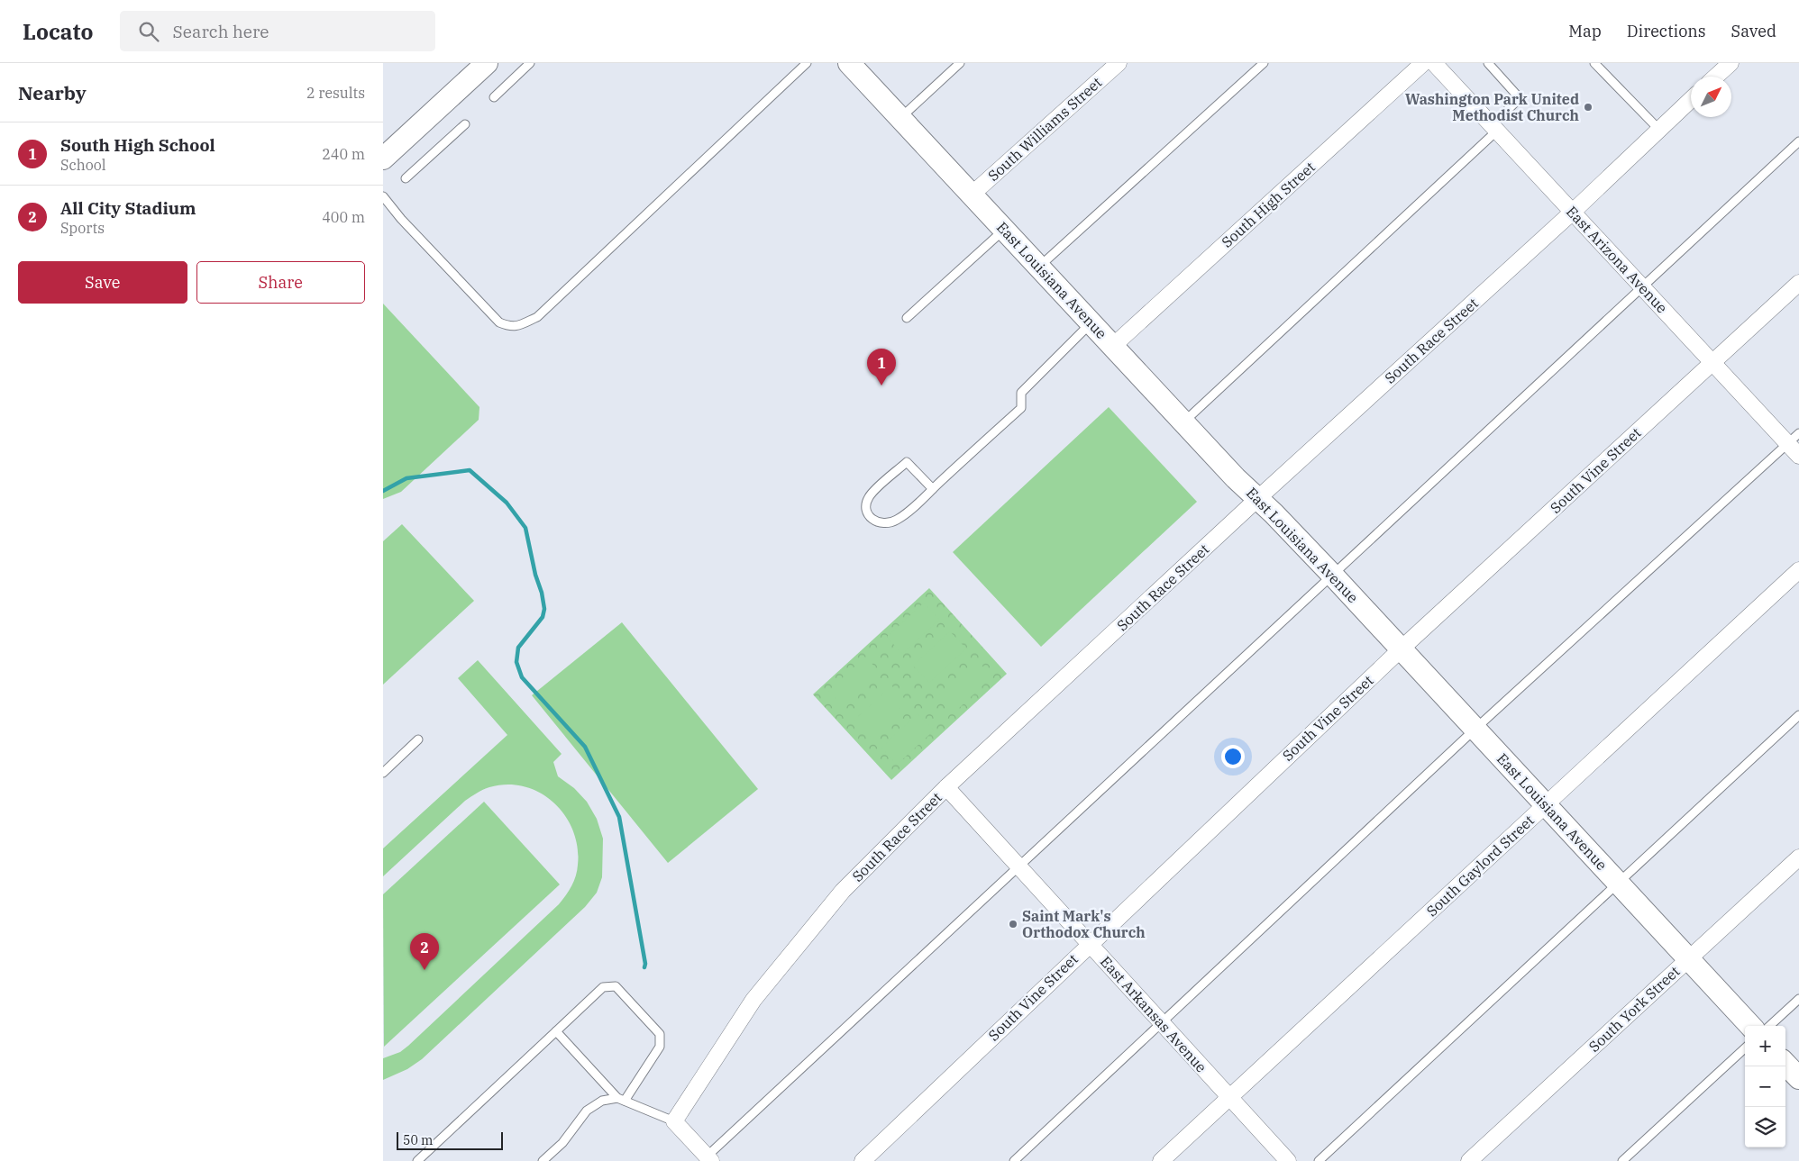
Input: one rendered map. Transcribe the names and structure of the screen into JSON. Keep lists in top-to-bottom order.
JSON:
{
  "streets": {
    "street": [
      "South Williams Street",
      "South High Street",
      "East Arizona Avenue",
      "East Louisiana Avenue",
      "South Race Street",
      "South Vine Street",
      "South Gaylord Street",
      "South York Street",
      "East Arkansas Avenue"
    ]
  },
  "crossings": [
    ["South Williams Street", "East Louisiana Avenue"],
    ["South High Street", "East Louisiana Avenue"],
    ["East Arizona Avenue", "South Race Street"],
    ["East Arizona Avenue", "South Vine Street"],
    ["East Louisiana Avenue", "South Race Street"],
    ["East Louisiana Avenue", "South Vine Street"],
    ["East Louisiana Avenue", "South Gaylord Street"],
    ["East Louisiana Avenue", "South York Street"],
    ["South Race Street", "East Arkansas Avenue"],
    ["South Vine Street", "East Arkansas Avenue"],
    ["South Gaylord Street", "East Arkansas Avenue"]
  ],
  "places": ["Washington Park United Methodist Church", "Saint Mark's Orthodox Church"],
  "scale_bar": "50 m",
  "north": "top right",
  "page": {
    "header": "Locato",
    "search": "Search here",
    "nav": ["Map", "Directions", "Saved"],
    "heading": ["Nearby", "2 results"],
    "list": [
      {
        "mark": "1",
        "name": "South High School",
        "note": "School",
        "value": "240 m"
      },
      {
        "mark": "2",
        "name": "All City Stadium",
        "note": "Sports",
        "value": "400 m"
      }
    ],
    "buttons": ["Save", "Share"],
    "pins": ["1", "2"],
    "map_buttons": ["+", "−"],
    "scale": "50 m"
  }
}
